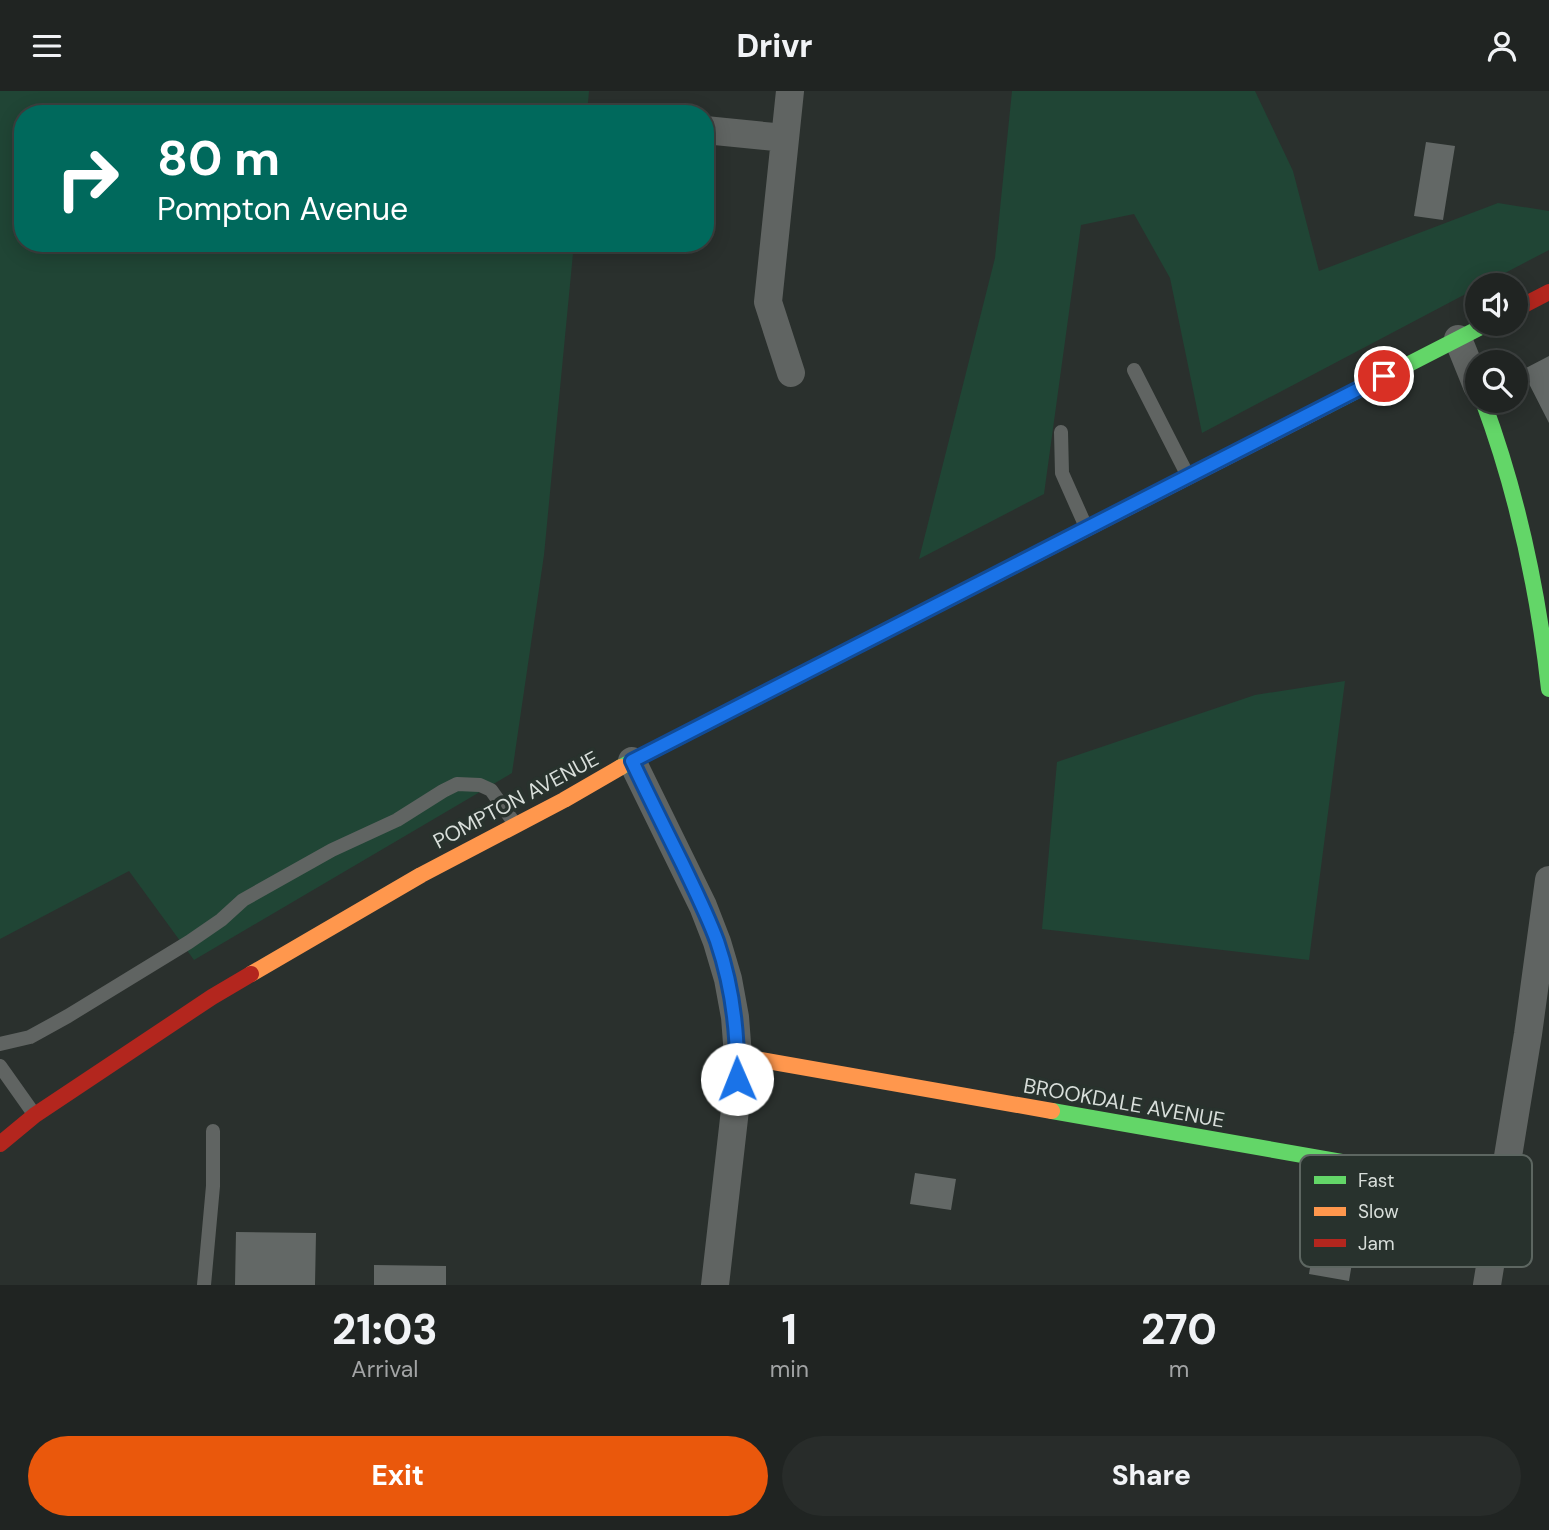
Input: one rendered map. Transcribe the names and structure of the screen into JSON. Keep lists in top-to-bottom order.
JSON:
{
  "streets": {
    "main road": ["POMPTON AVENUE", "BROOKDALE AVENUE"]
  },
  "legend": ["Fast", "Slow", "Jam"],
  "page": {
    "header": "Drivr",
    "turn": ["80 m", "Pompton Avenue"],
    "eta": [
      "21:03",
      "Arrival",
      "1",
      "min",
      "270",
      "m"
    ],
    "buttons": ["Exit", "Share"]
  }
}
